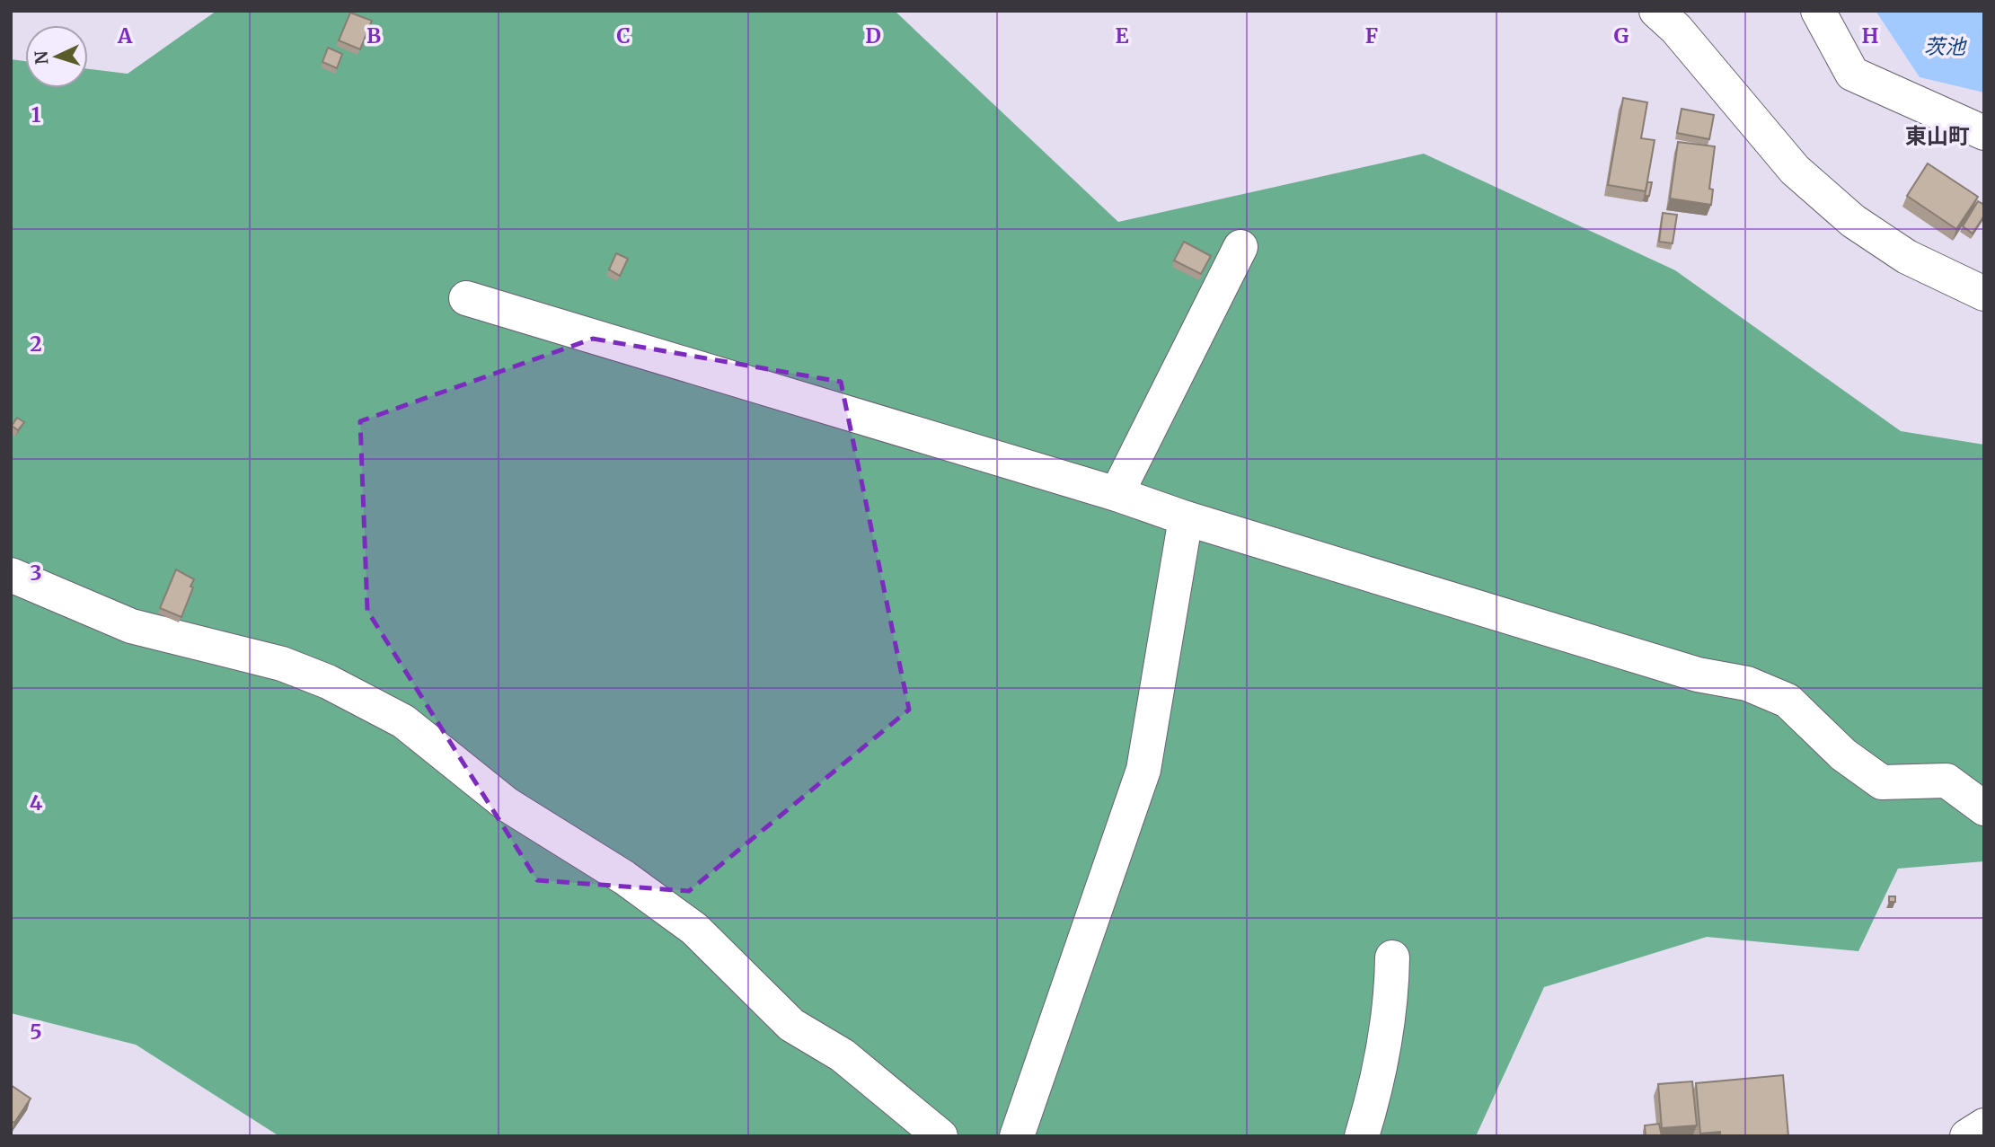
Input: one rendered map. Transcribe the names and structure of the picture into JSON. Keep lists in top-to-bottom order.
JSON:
{
  "districts": ["東山町"],
  "water": ["茨池"],
  "north": "left",
  "grid": {
    "columns": [
      "A",
      "B",
      "C",
      "D",
      "E",
      "F",
      "G",
      "H"
    ],
    "rows": [
      "1",
      "2",
      "3",
      "4",
      "5"
    ]
  }
}
